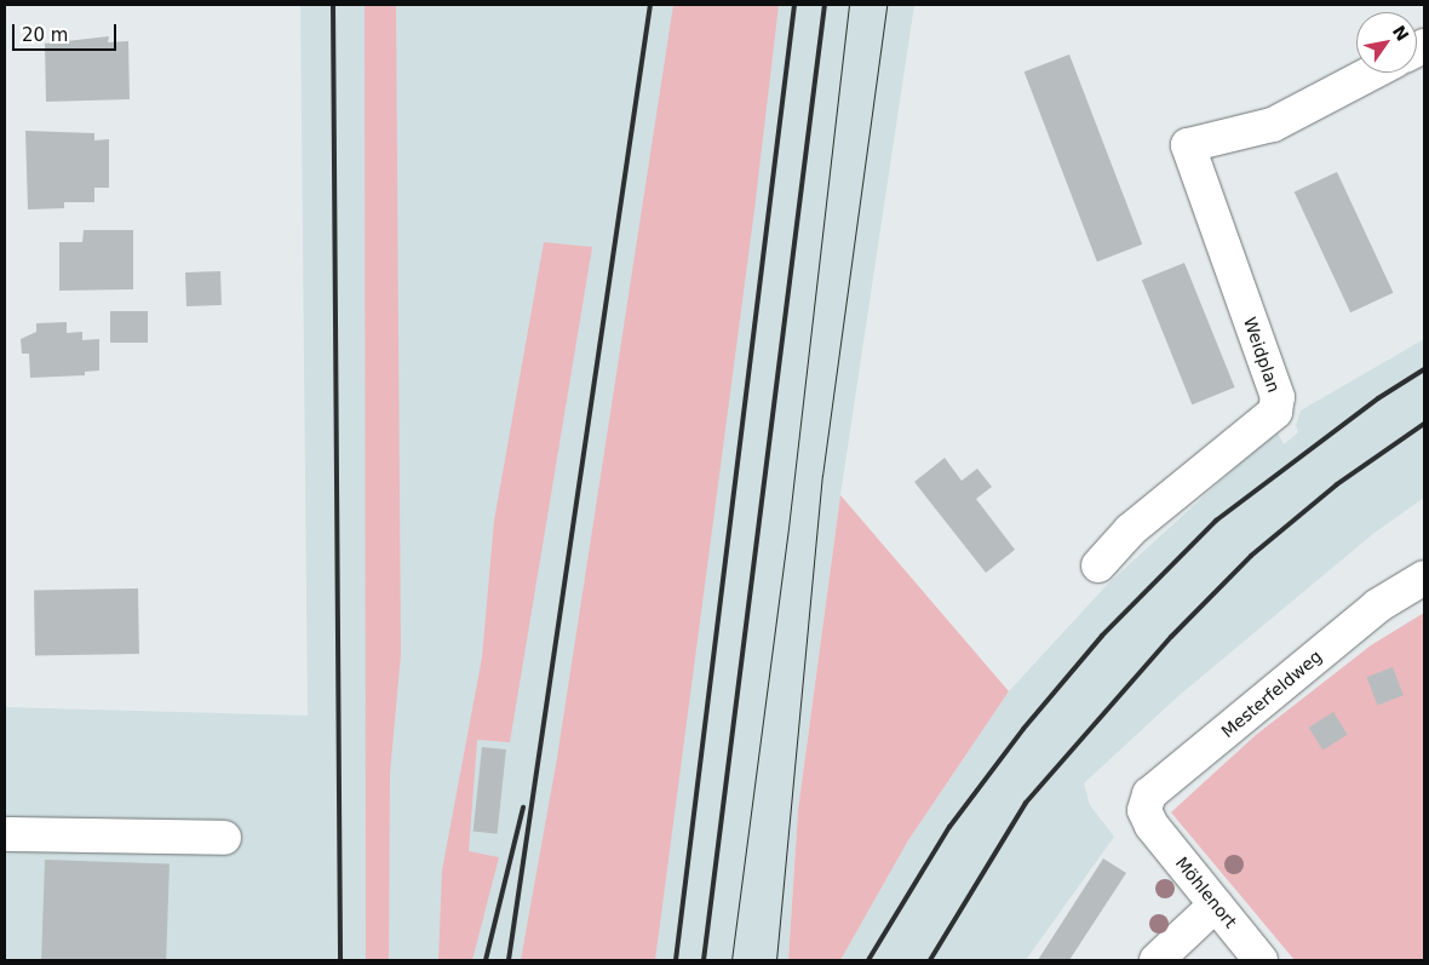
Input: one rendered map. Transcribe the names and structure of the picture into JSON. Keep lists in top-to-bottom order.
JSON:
{
  "streets": {
    "street": ["Weidplan", "Mesterfeldweg", "Möhlenort"]
  },
  "crossings": [
    ["Mesterfeldweg", "Möhlenort"]
  ],
  "scale_bar": "20 m",
  "north": "top right"
}
